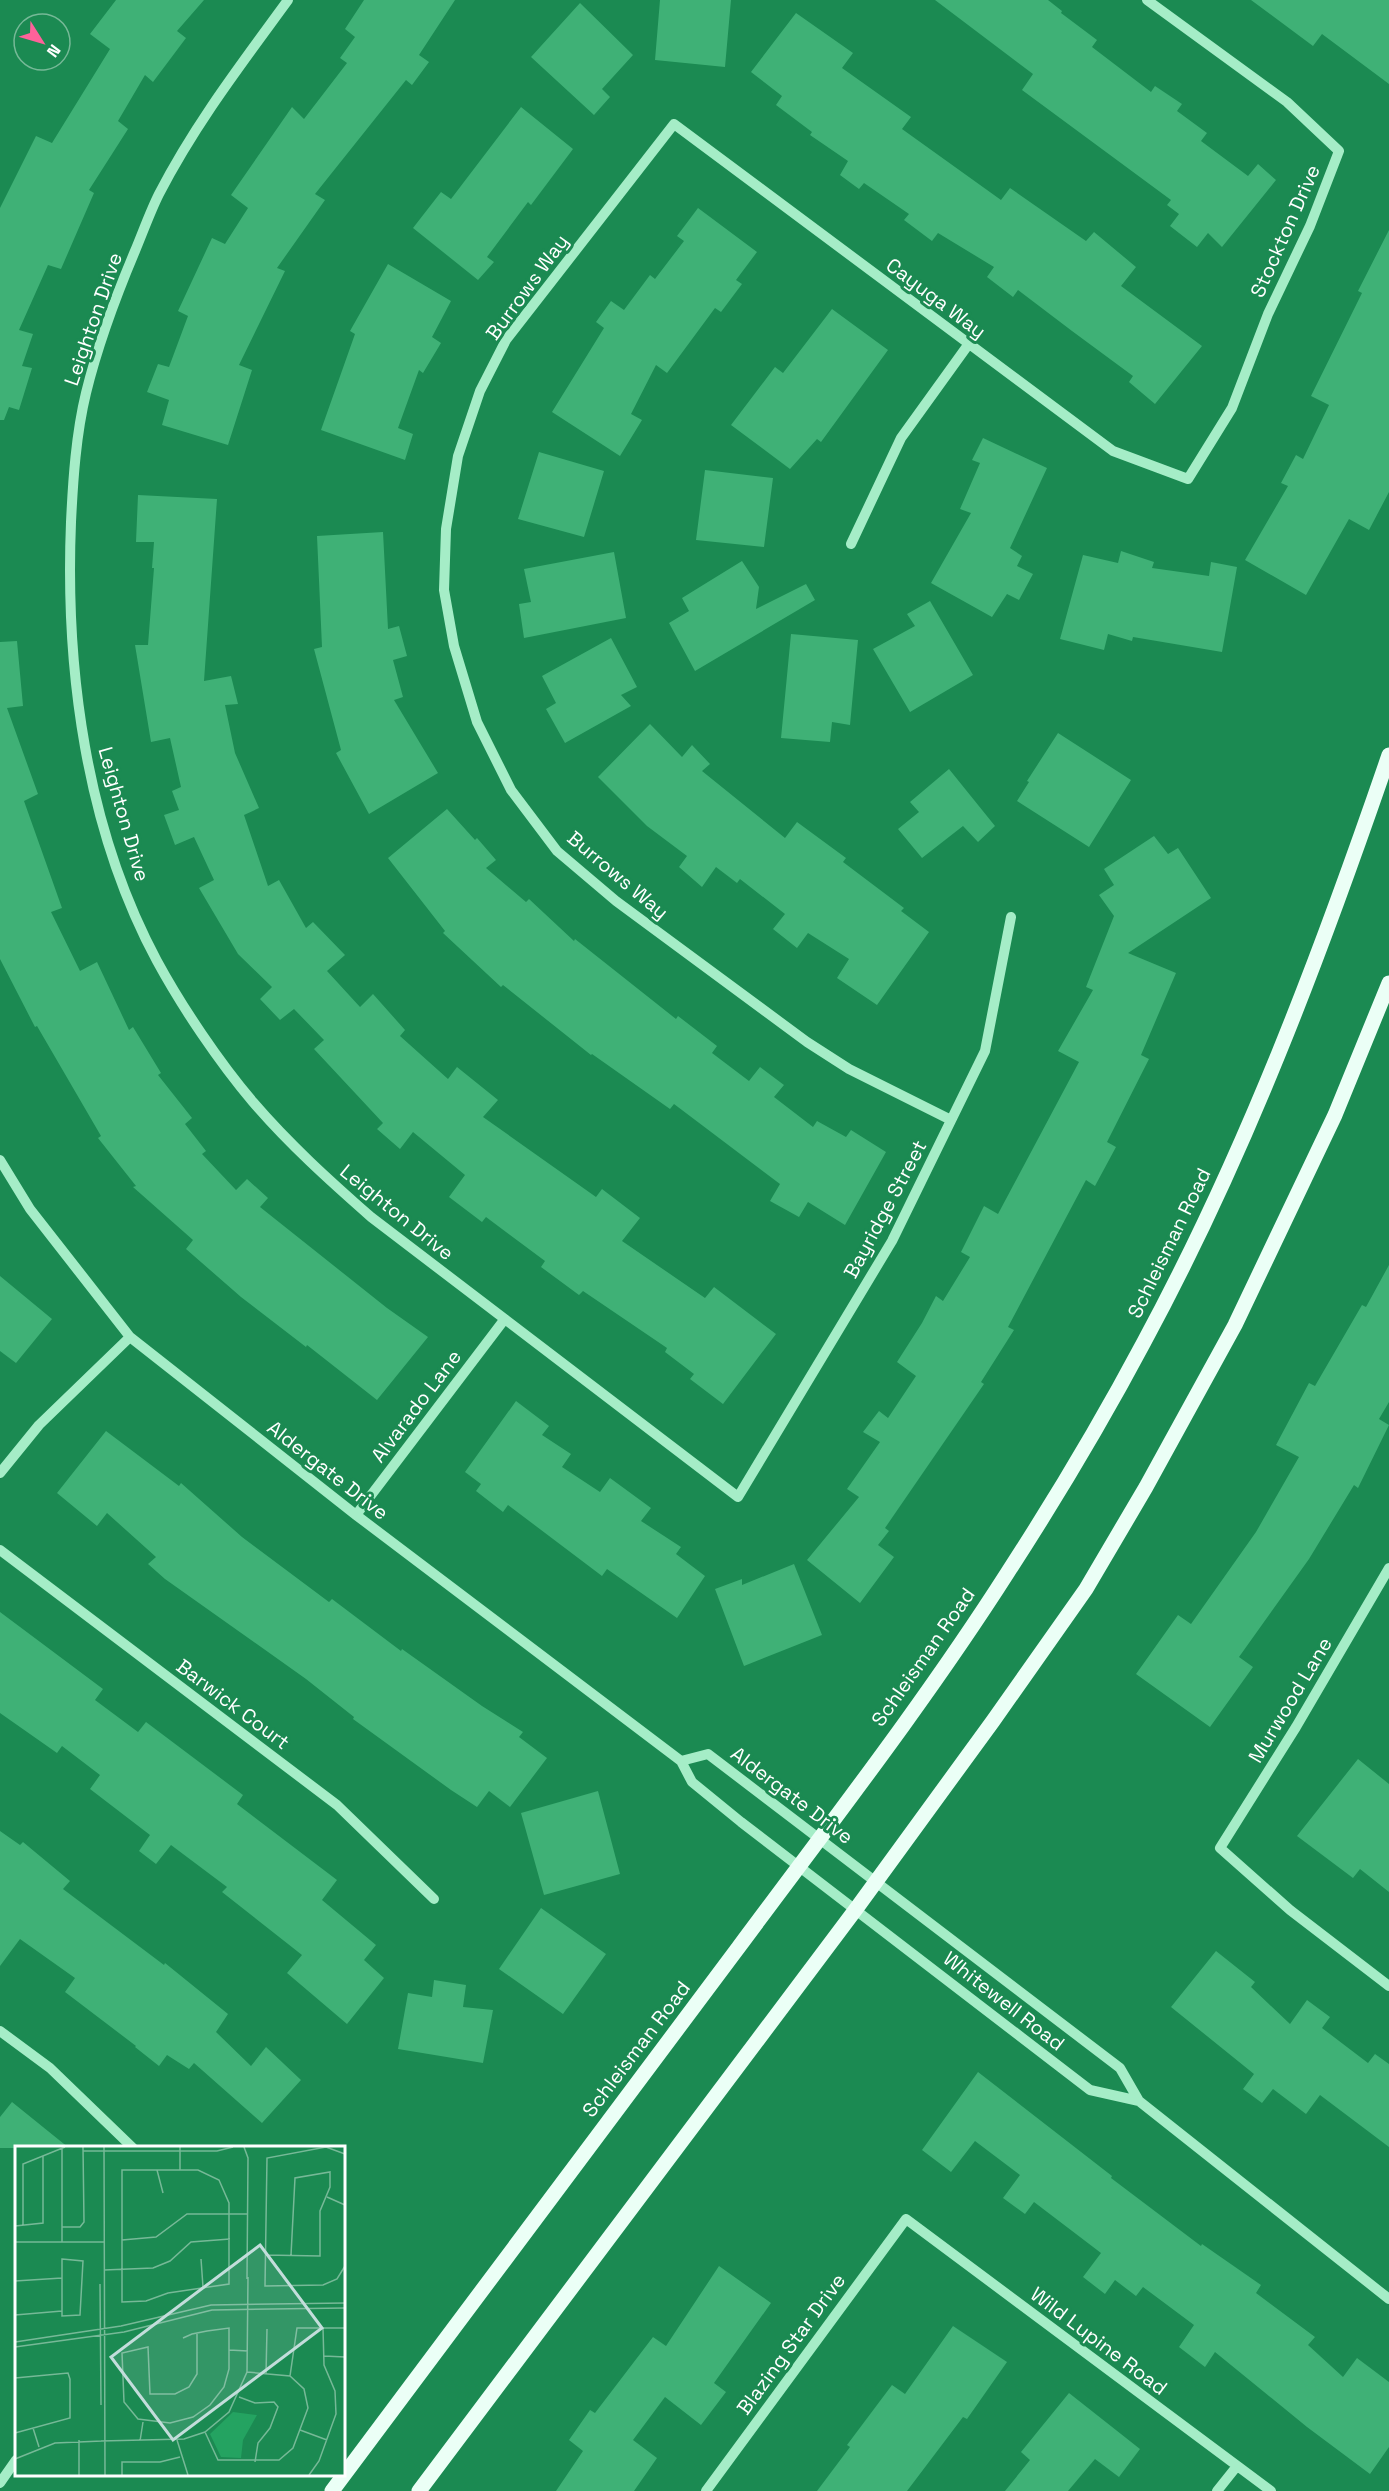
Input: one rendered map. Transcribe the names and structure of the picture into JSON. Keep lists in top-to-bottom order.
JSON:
{
  "streets": {
    "main road": ["Schleisman Road"],
    "street": [
      "Stockton Drive",
      "Burrows Way",
      "Cayuga Way",
      "Leighton Drive",
      "Bayridge Street",
      "Alvarado Lane",
      "Aldergate Drive",
      "Murwood Lane",
      "Barwick Court",
      "Whitewell Road",
      "Wild Lupine Road",
      "Blazing Star Drive"
    ]
  },
  "crossings": [
    ["Stockton Drive", "Cayuga Way"],
    ["Burrows Way", "Cayuga Way"],
    ["Burrows Way", "Bayridge Street"],
    ["Leighton Drive", "Bayridge Street"],
    ["Leighton Drive", "Alvarado Lane"],
    ["Schleisman Road", "Aldergate Drive"],
    ["Alvarado Lane", "Aldergate Drive"],
    ["Aldergate Drive", "Whitewell Road"],
    ["Wild Lupine Road", "Blazing Star Drive"]
  ],
  "north": "bottom right"
}
